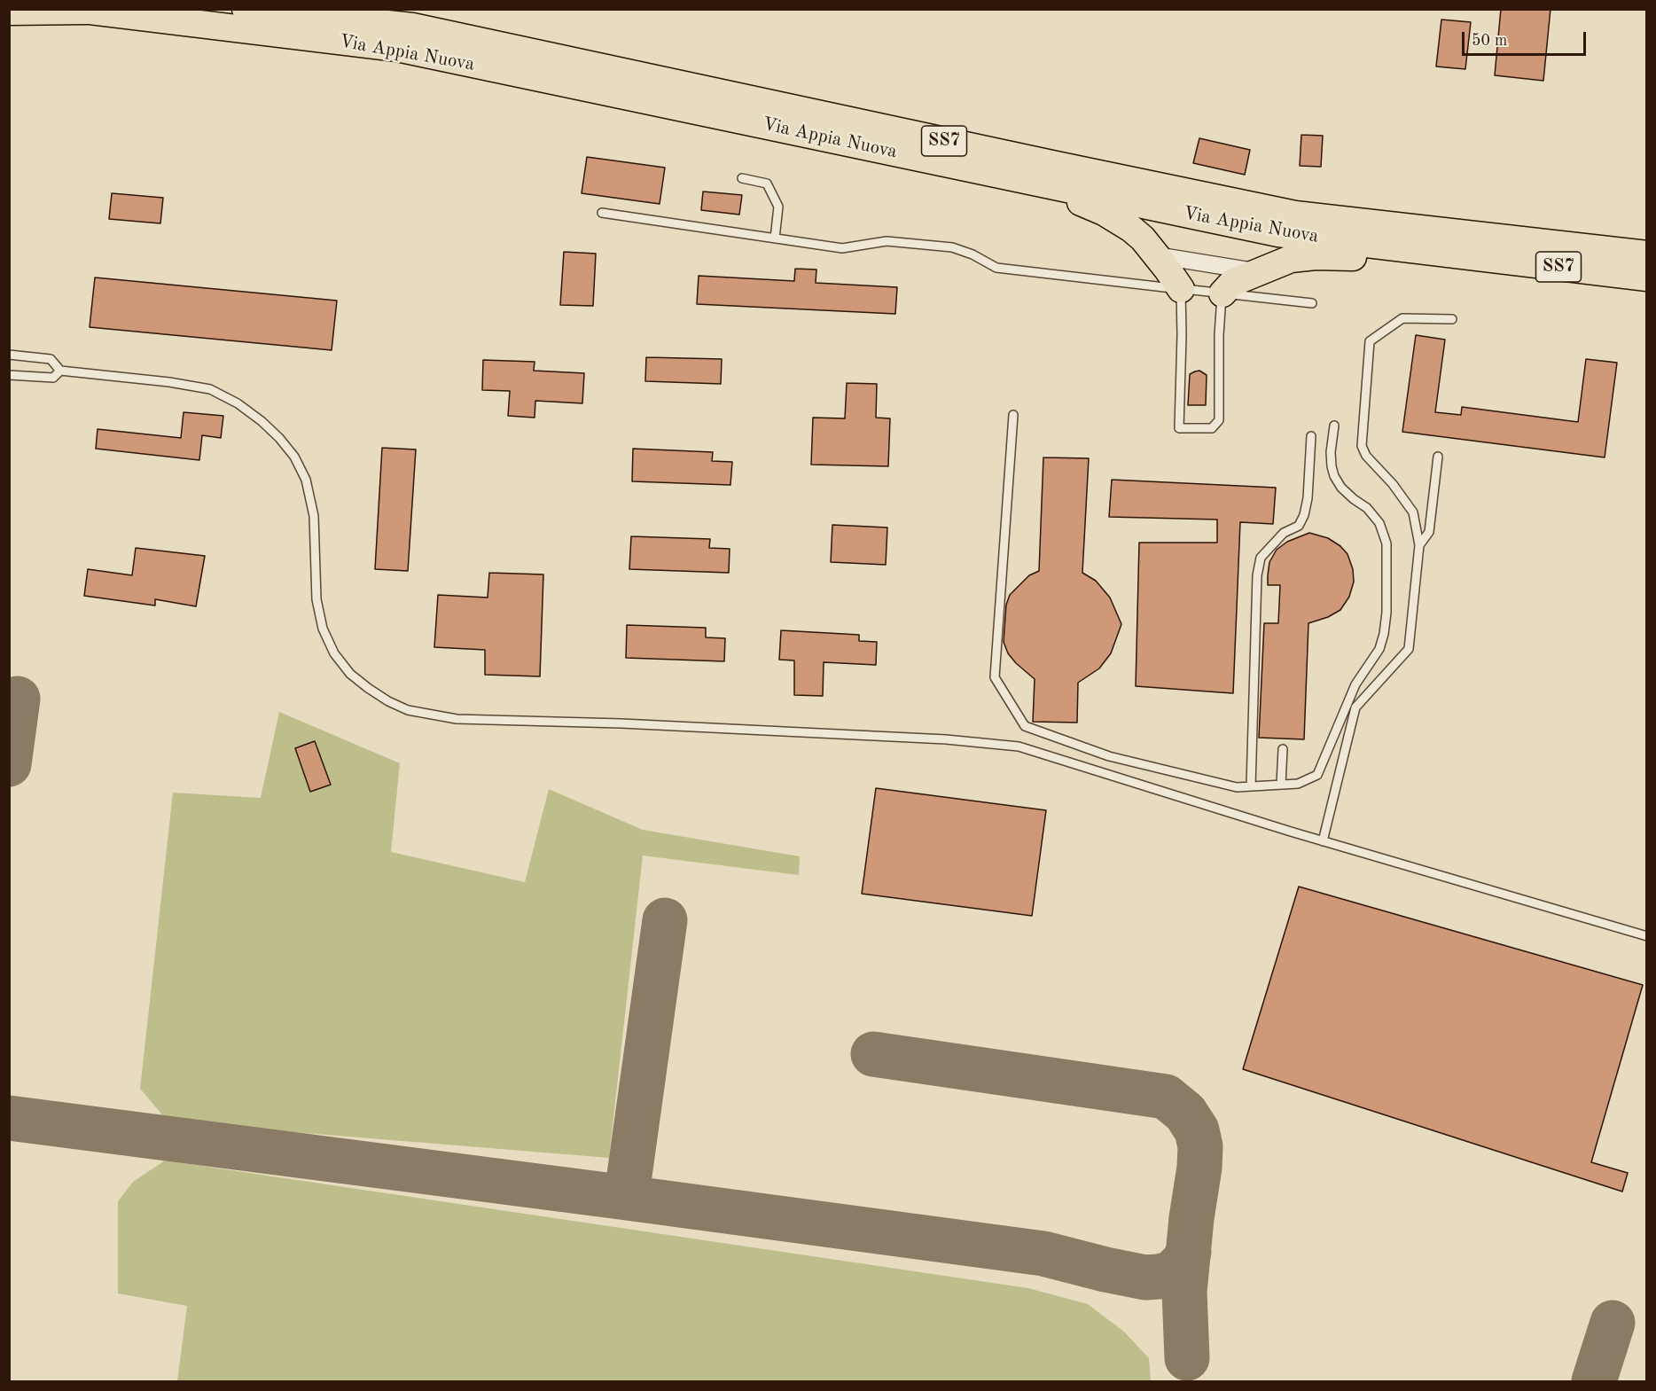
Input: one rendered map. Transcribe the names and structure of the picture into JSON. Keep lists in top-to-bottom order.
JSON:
{
  "streets": {
    "main road": ["Via Appia Nuova", "SS7"]
  },
  "scale_bar": "50 m"
}
